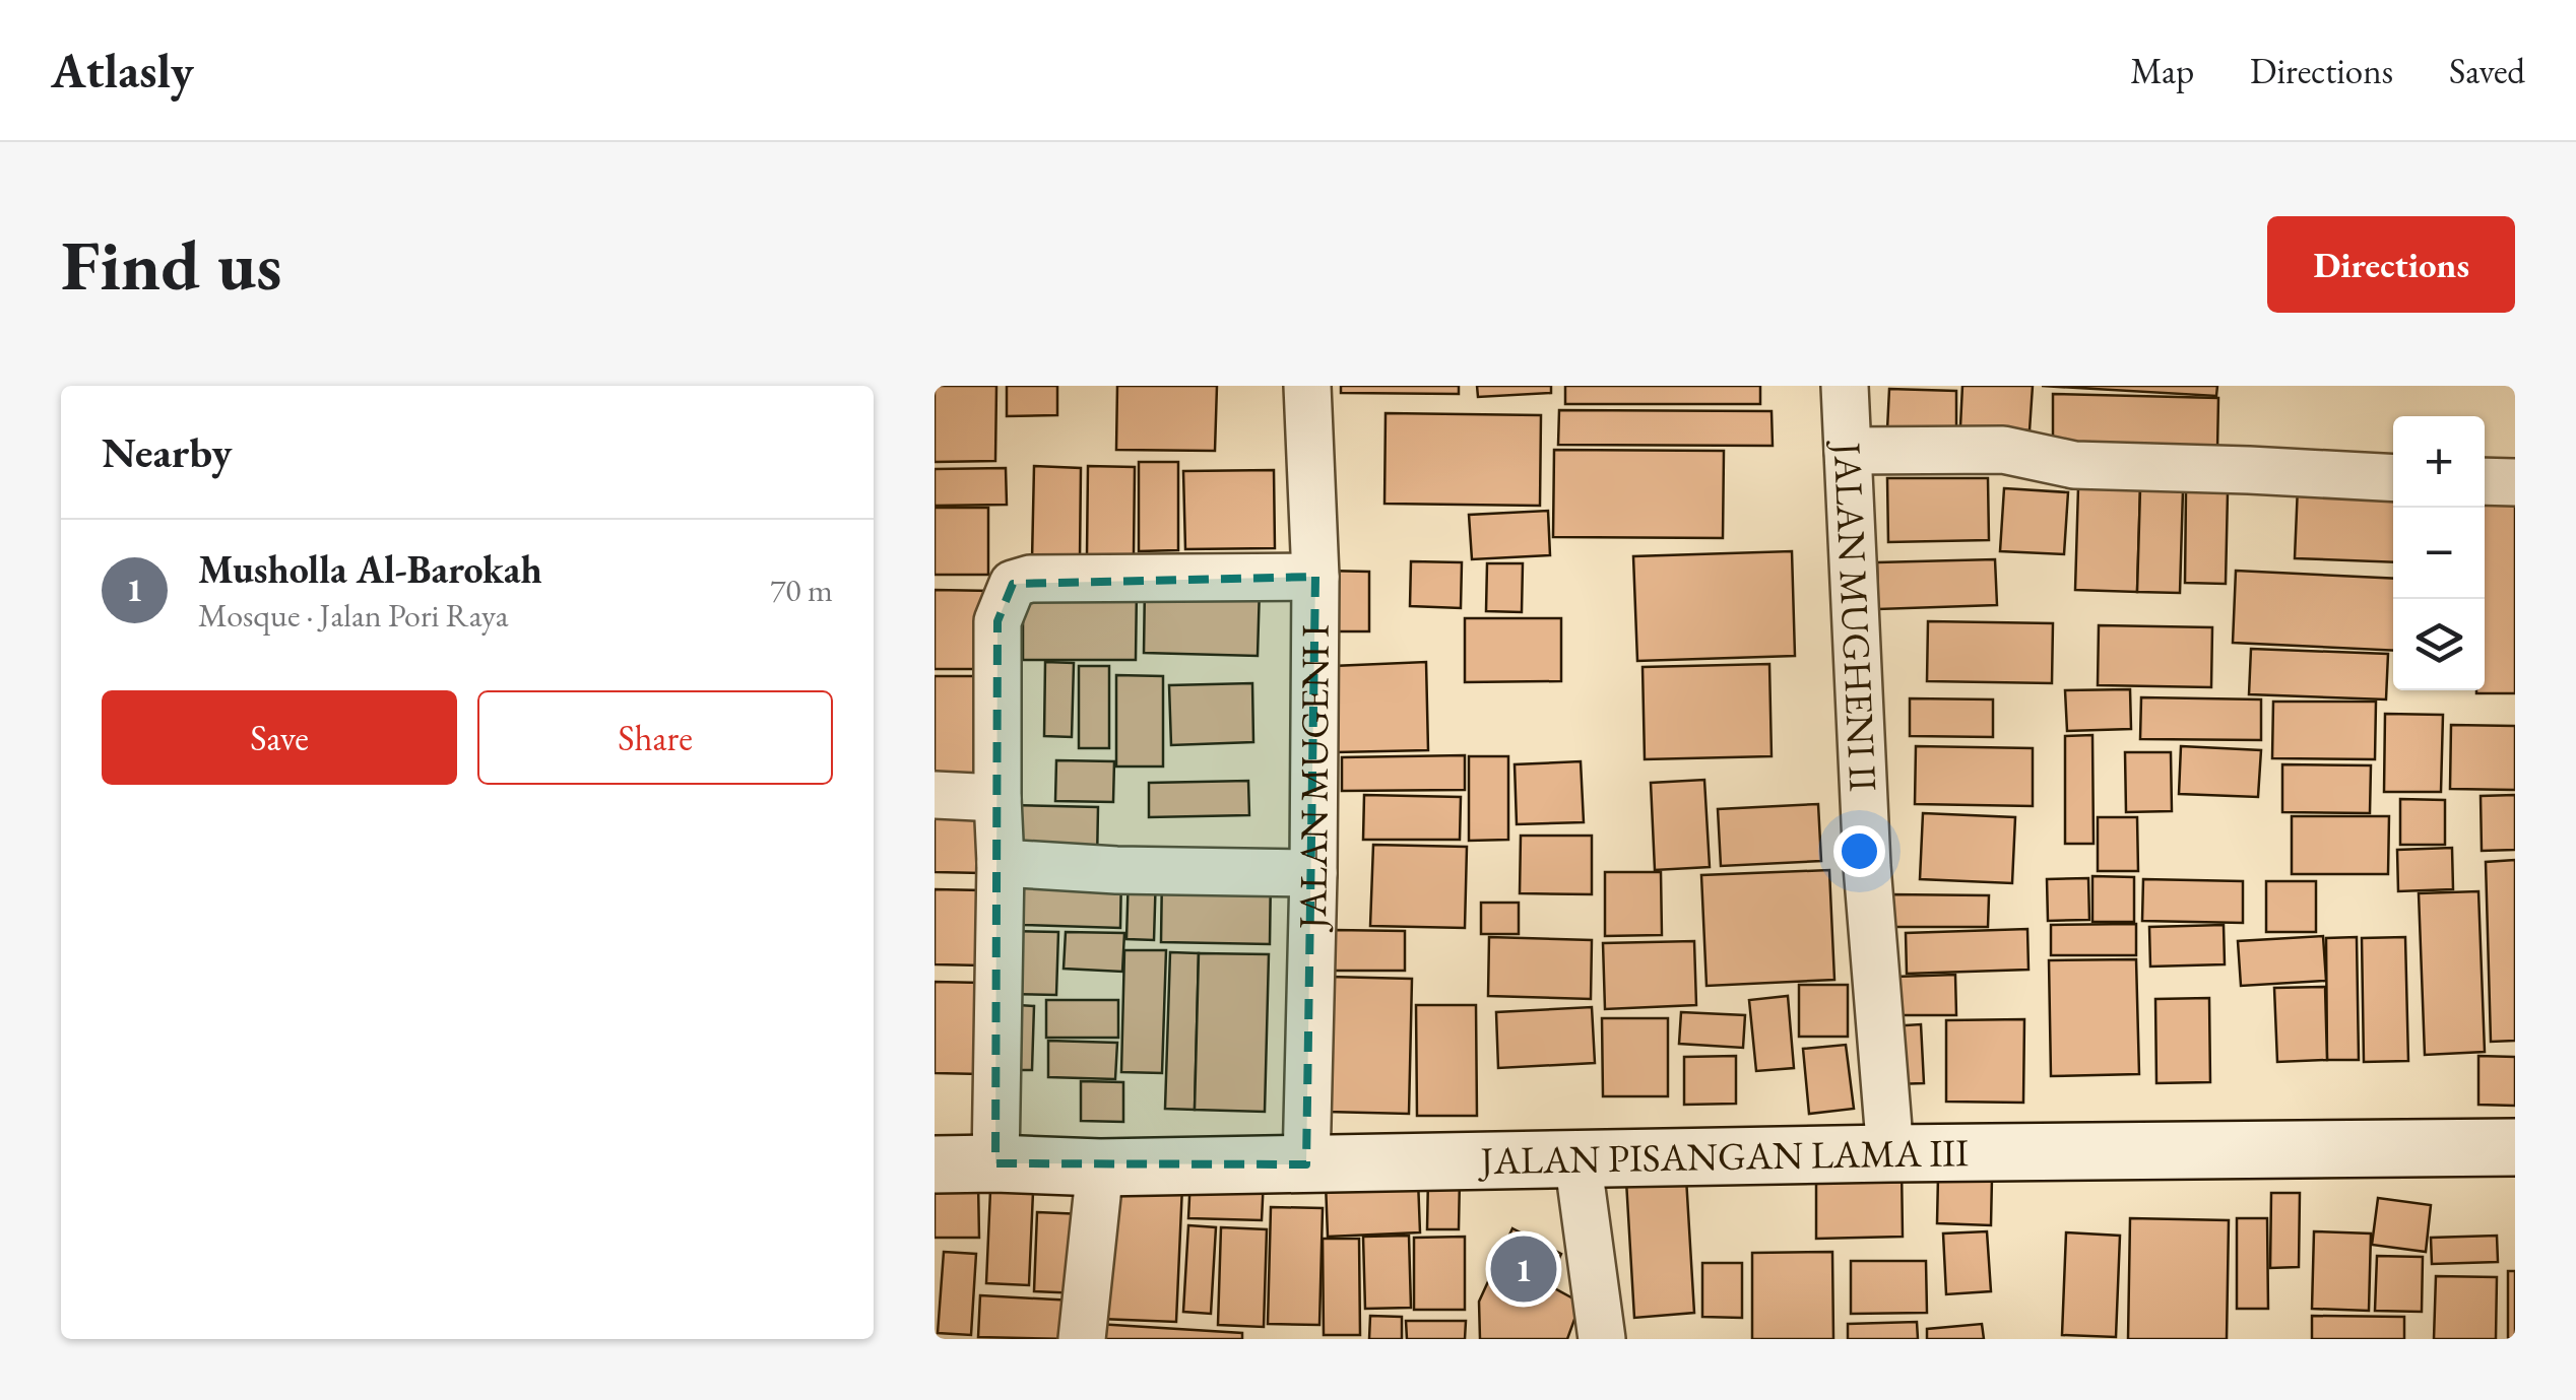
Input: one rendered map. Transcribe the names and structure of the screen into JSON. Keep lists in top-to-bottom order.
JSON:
{
  "streets": {
    "street": ["JALAN MUGHENI II", "JALAN MUGENI I", "JALAN PISANGAN LAMA III"]
  },
  "crossings": [
    ["JALAN MUGHENI II", "JALAN PISANGAN LAMA III"],
    ["JALAN MUGENI I", "JALAN PISANGAN LAMA III"]
  ],
  "page": {
    "header": "Atlasly",
    "nav": ["Map", "Directions", "Saved"],
    "buttons": [
      "Directions",
      ["Save", "Share"]
    ],
    "title": "Find us",
    "heading": "Nearby",
    "map_buttons": ["+", "−"],
    "list": [
      {
        "mark": "1",
        "name": "Musholla Al-Barokah",
        "note": "Mosque · Jalan Pori Raya",
        "value": "70 m"
      }
    ],
    "pins": "1"
  }
}
